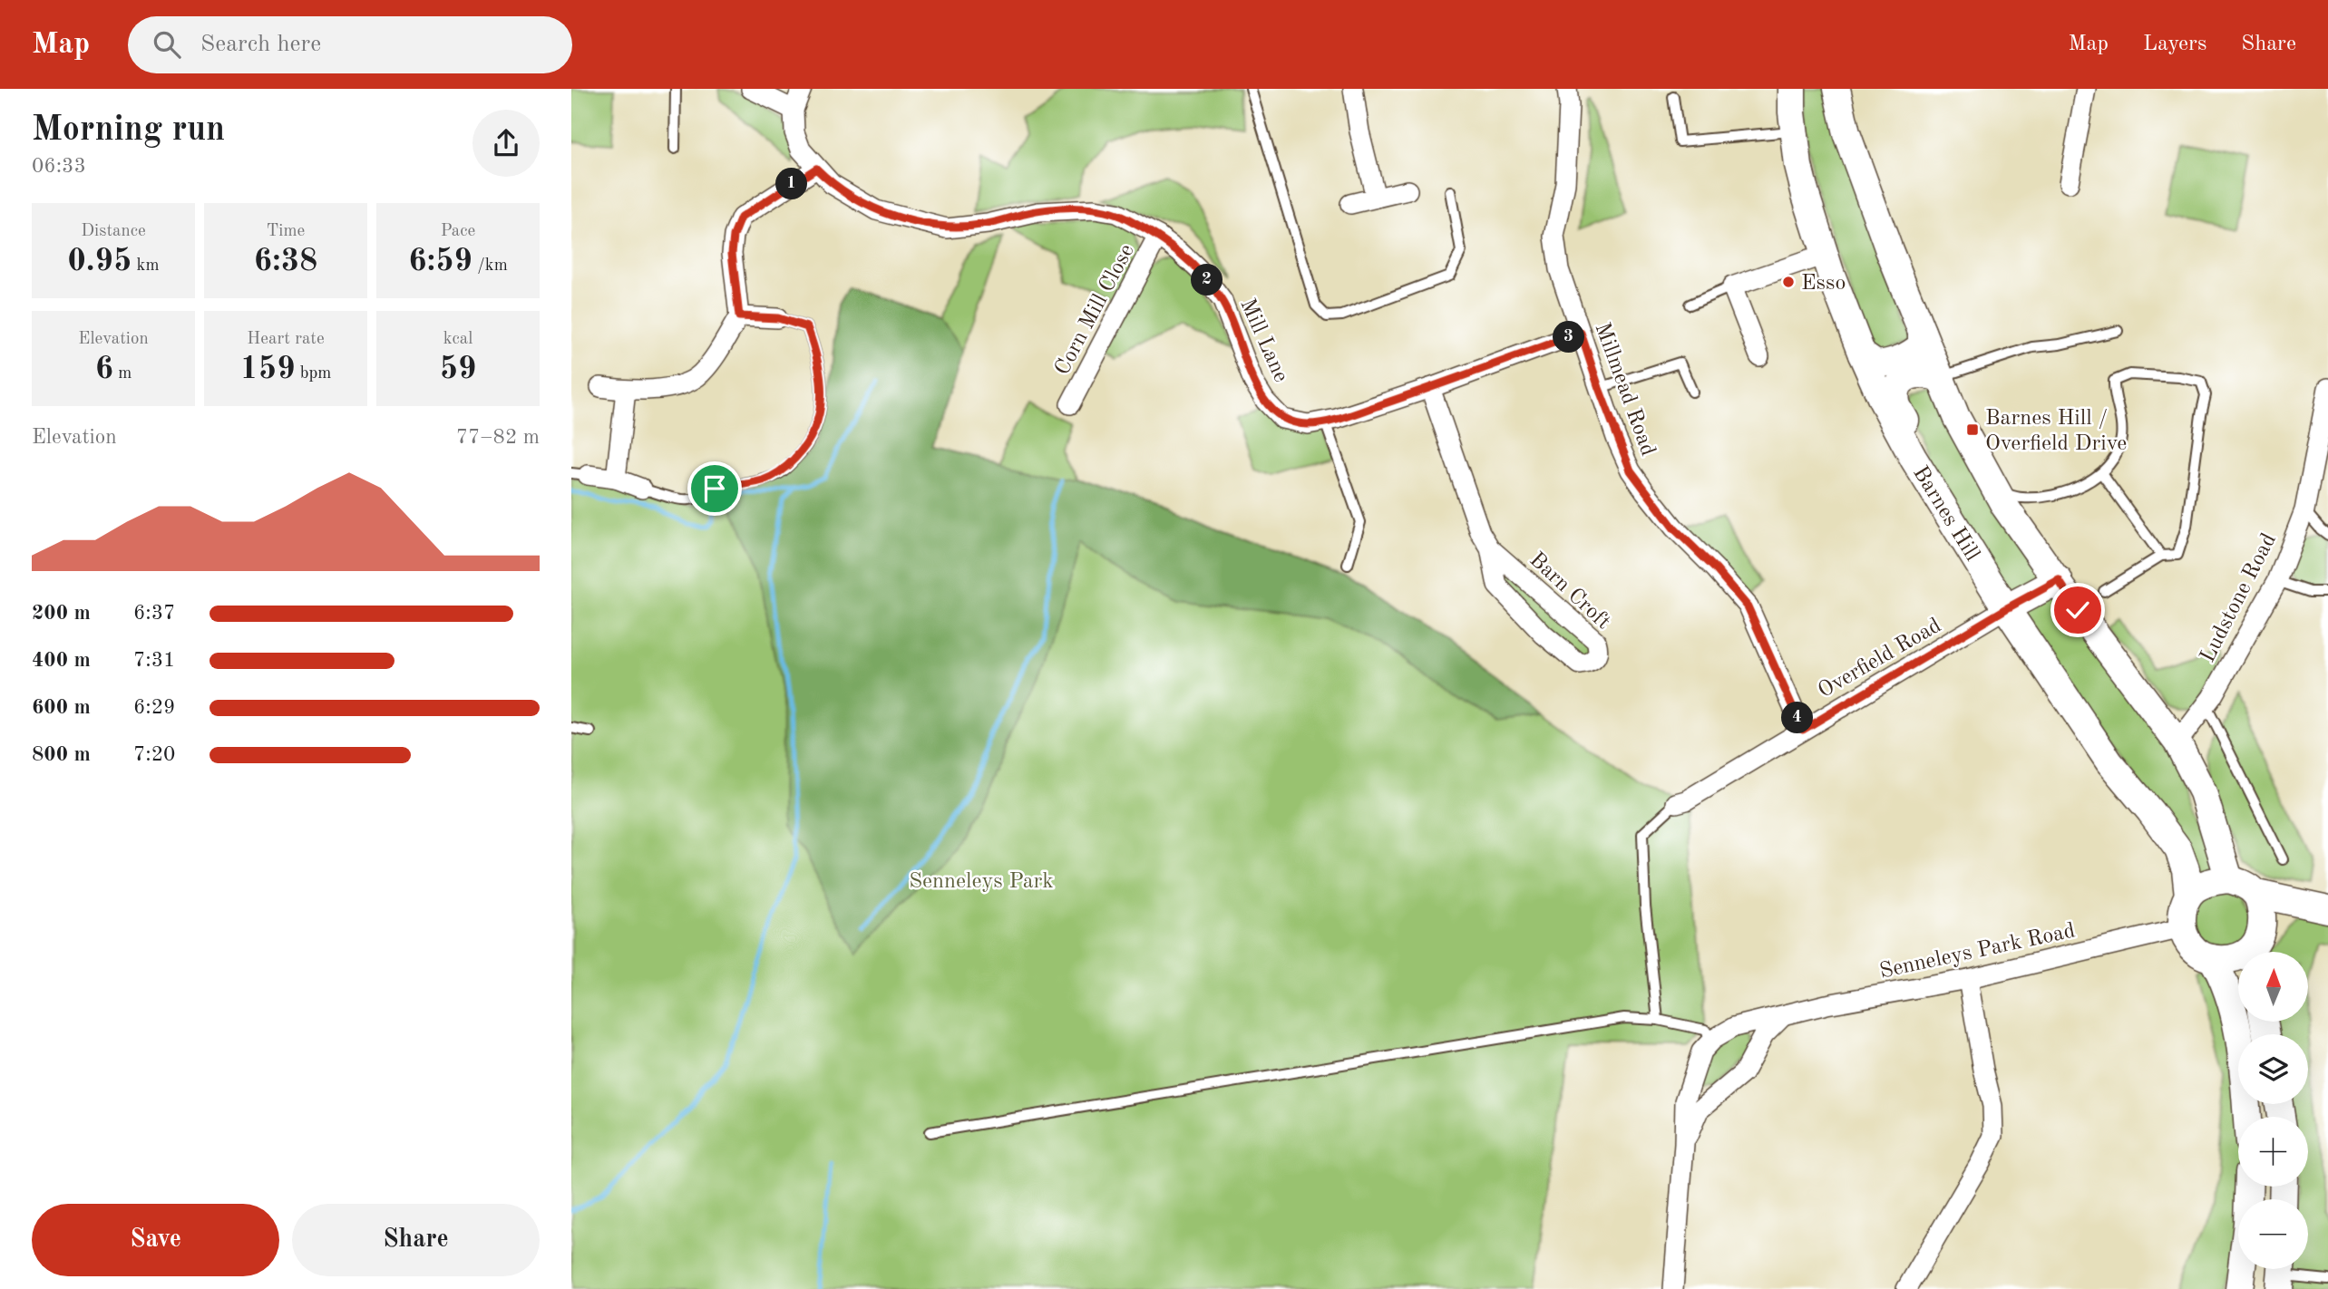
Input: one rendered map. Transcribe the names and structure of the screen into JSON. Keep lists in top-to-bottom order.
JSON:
{
  "streets": {
    "main road": ["Barnes Hill"],
    "street": [
      "Corn Mill Close",
      "Mill Lane",
      "Millmead Road",
      "Barn Croft",
      "Ludstone Road",
      "Overfield Road",
      "Senneleys Park Road"
    ]
  },
  "crossings": [
    ["Corn Mill Close", "Mill Lane"],
    ["Mill Lane", "Millmead Road"],
    ["Mill Lane", "Barn Croft"],
    ["Millmead Road", "Overfield Road"],
    ["Barnes Hill", "Overfield Road"],
    ["Barnes Hill", "Senneleys Park Road"]
  ],
  "parks": ["Senneleys Park"],
  "places": {
    "other": ["Esso"],
    "transit": ["Barnes Hill / Overfield Drive"]
  },
  "north": "top",
  "page": {
    "header": "Map",
    "search": "Search here",
    "nav": ["Map", "Layers", "Share"],
    "heading": ["Morning run", "06:33"],
    "pins": [
      "1",
      "2",
      "3",
      "4"
    ],
    "stats": [
      ["Distance", "0.95 km"],
      ["Time", "6:38"],
      ["Pace", "6:59 /km"],
      ["Elevation", "6 m"],
      ["Heart rate", "159 bpm"],
      ["kcal", "59"]
    ],
    "chart": ["Elevation", "77–82 m"],
    "list": [
      {
        "name": "200 m",
        "note": "6:37"
      },
      {
        "name": "400 m",
        "note": "7:31"
      },
      {
        "name": "600 m",
        "note": "6:29"
      },
      {
        "name": "800 m",
        "note": "7:20"
      }
    ],
    "map_buttons": ["+", "−"],
    "buttons": ["Save", "Share"]
  }
}
